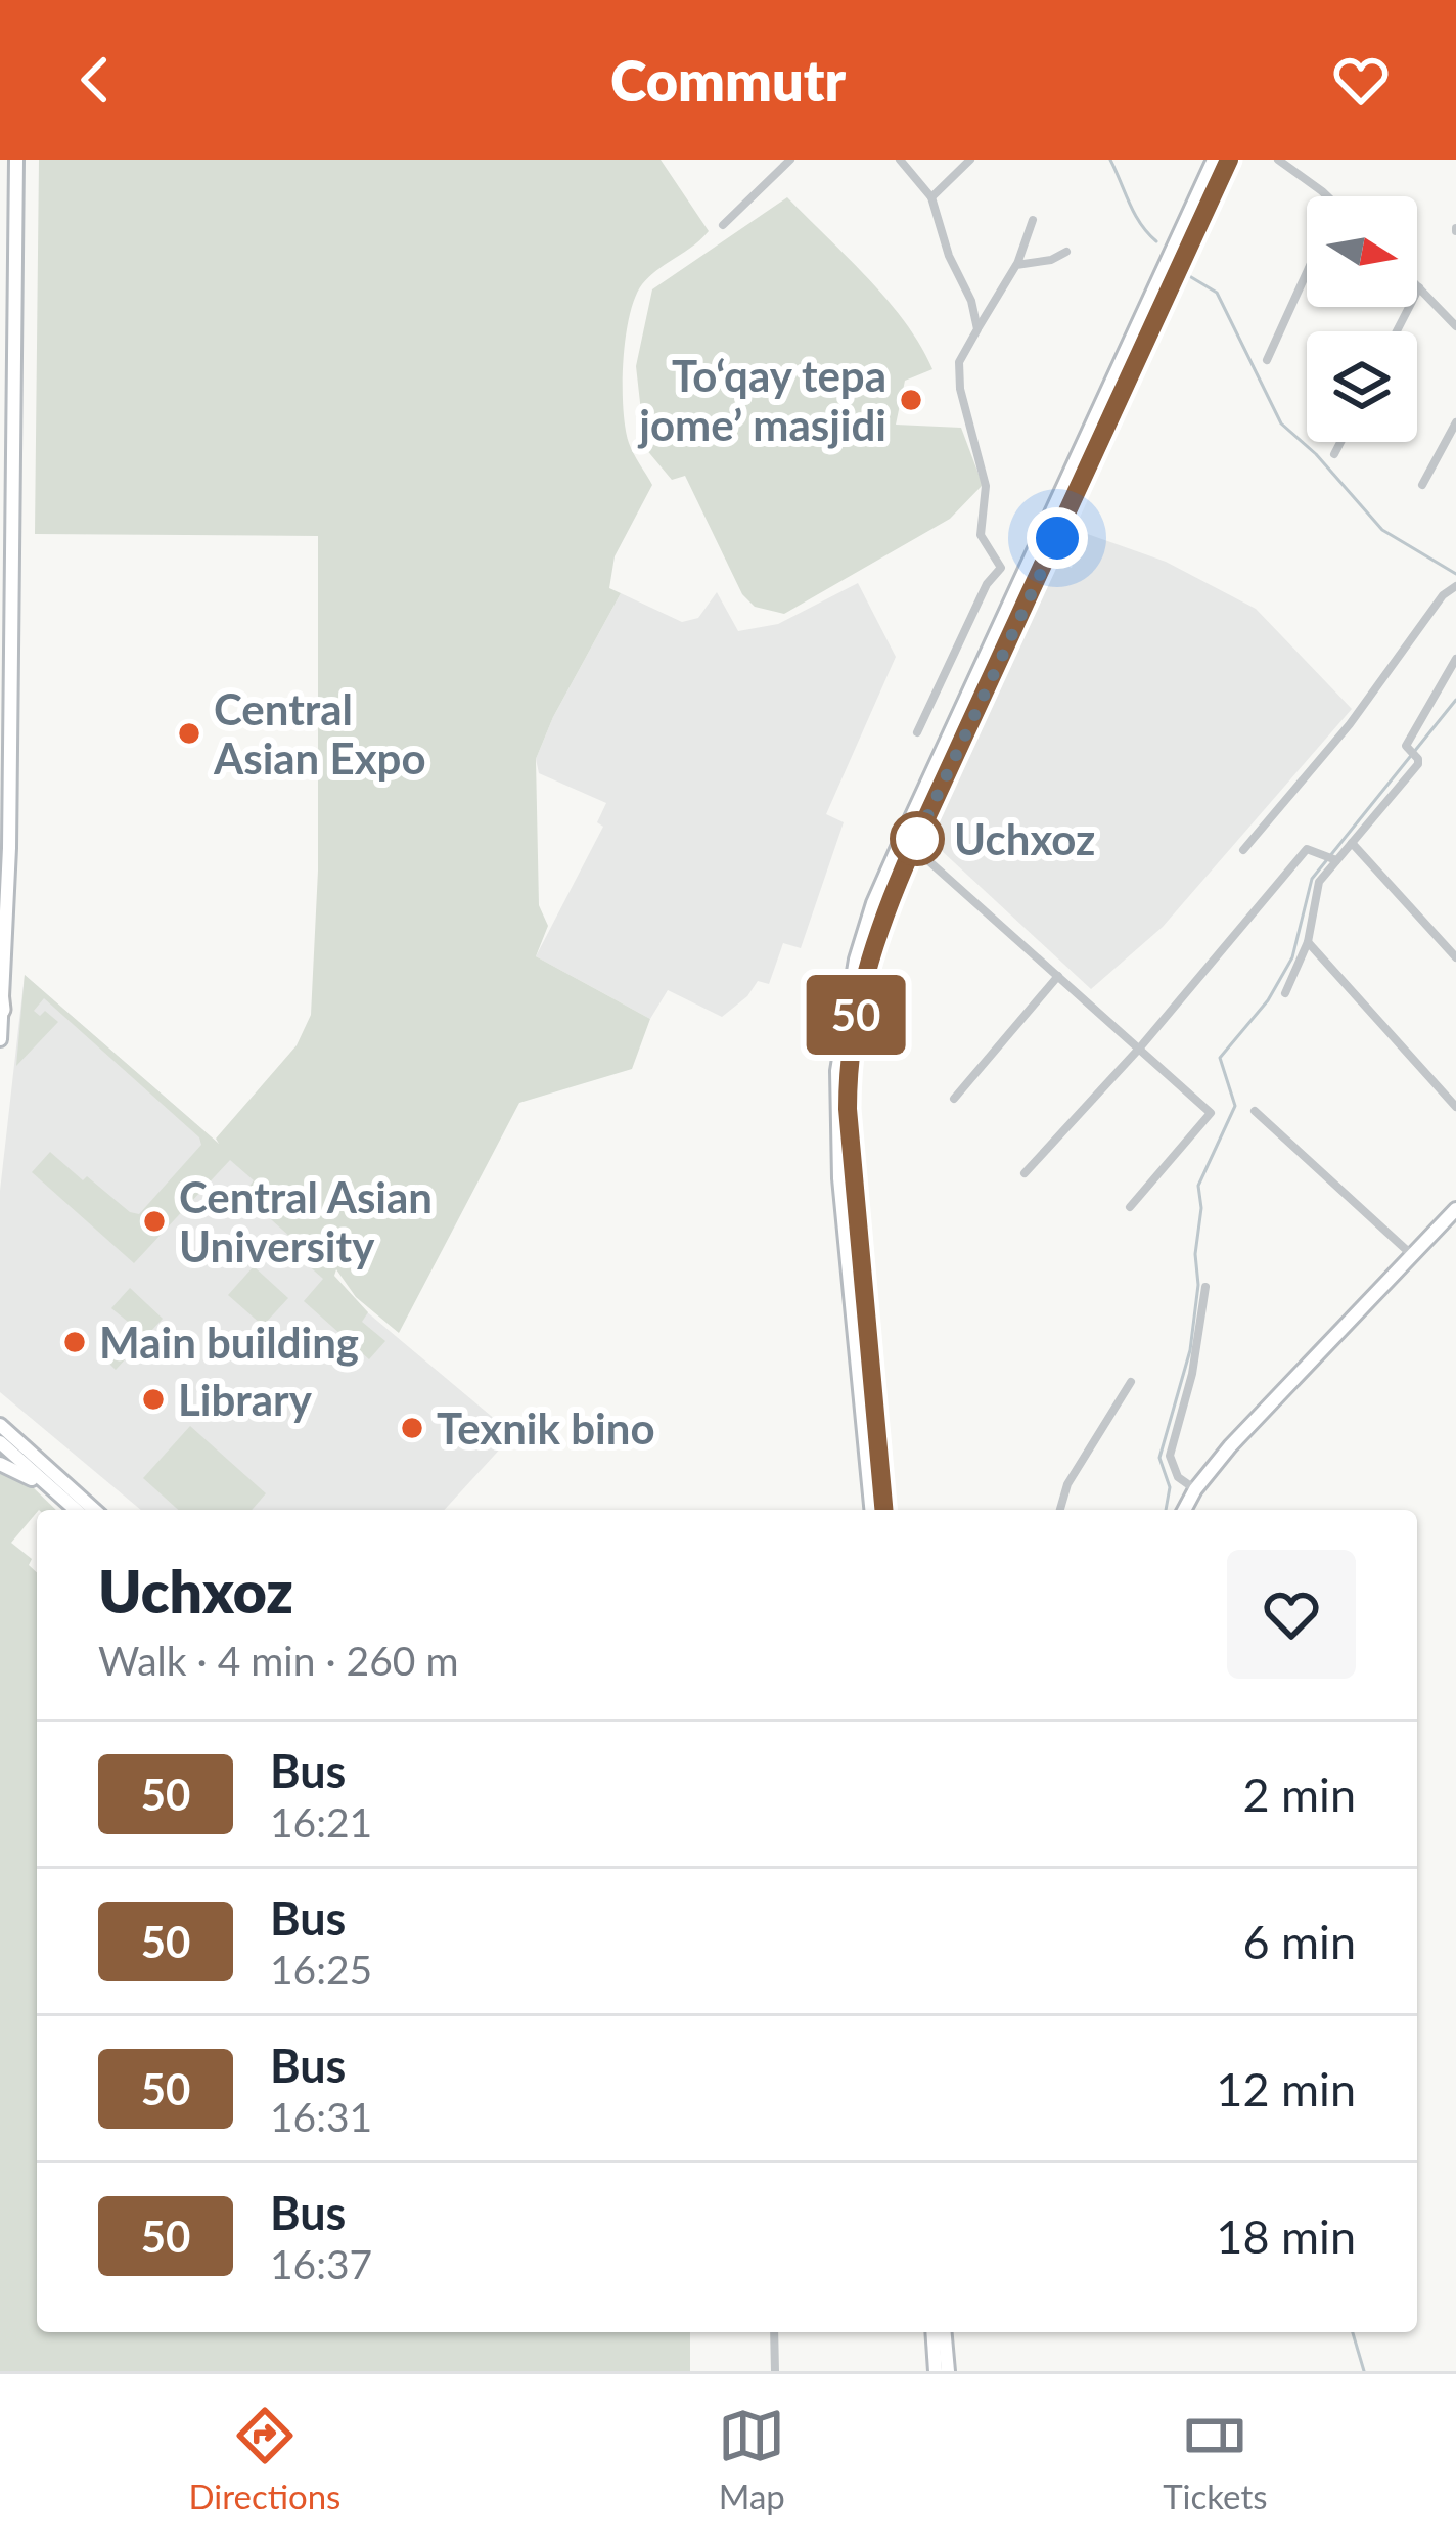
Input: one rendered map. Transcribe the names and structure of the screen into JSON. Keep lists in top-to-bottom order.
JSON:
{
  "places": [
    "To‘qay tepa jome’ masjidi",
    "Central Asian Expo",
    "Uchxoz",
    "Central Asian University",
    "Main building",
    "Library",
    "Texnik bino"
  ],
  "lines": ["bus line 50"],
  "north": "right",
  "page": {
    "header": "Commutr",
    "on_map": "50",
    "heading": ["Uchxoz", "Walk · 4 min · 260 m"],
    "list": [
      {
        "mark": "50",
        "name": "Bus",
        "note": "16:21",
        "value": "2 min"
      },
      {
        "mark": "50",
        "name": "Bus",
        "note": "16:25",
        "value": "6 min"
      },
      {
        "mark": "50",
        "name": "Bus",
        "note": "16:31",
        "value": "12 min"
      },
      {
        "mark": "50",
        "name": "Bus",
        "note": "16:37",
        "value": "18 min"
      }
    ],
    "tabs": ["Directions", "Map", "Tickets"]
  }
}
